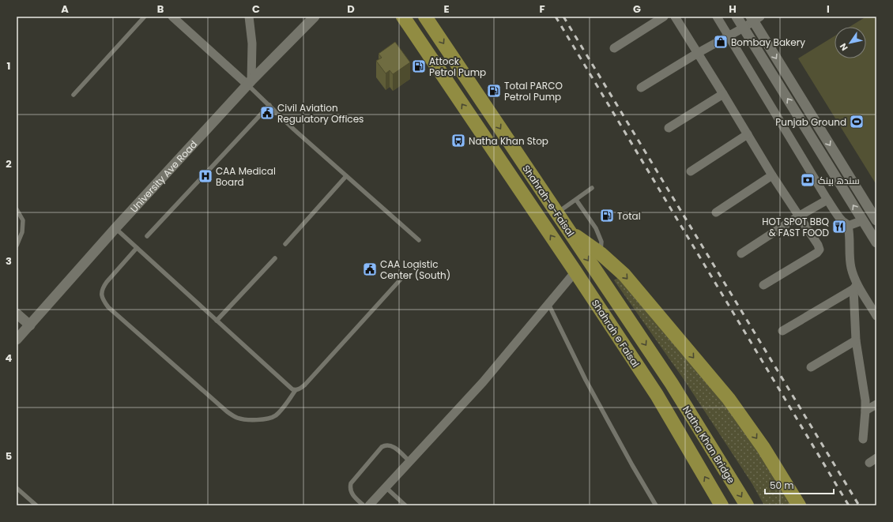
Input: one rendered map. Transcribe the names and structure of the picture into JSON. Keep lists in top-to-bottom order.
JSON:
{
  "streets": {
    "highway": ["Shahrah-e-Faisal", "Shahrah e Faisal", "Natha Khan Bridge"],
    "street": ["University Ave Road"]
  },
  "crossings": [
    ["Shahrah-e-Faisal", "Shahrah e Faisal"],
    ["Shahrah-e-Faisal", "Natha Khan Bridge"],
    ["Shahrah e Faisal", "Natha Khan Bridge"]
  ],
  "places": {
    "shop": ["Bombay Bakery"],
    "fuel station": ["Attock Petrol Pump", "Total PARCO Petrol Pump", "Total"],
    "public building": ["Civil Aviation Regulatory Offices", "CAA Logistic Center (South)"],
    "sports": ["Punjab Ground"],
    "bus stop": ["Natha Khan Stop"],
    "hospital": ["CAA Medical Board"],
    "bank": ["سندھ بینک"],
    "restaurant": ["HOT SPOT BBQ & FAST FOOD"]
  },
  "scale_bar": "50 m",
  "north": "bottom left",
  "grid": {
    "columns": [
      "A",
      "B",
      "C",
      "D",
      "E",
      "F",
      "G",
      "H",
      "I"
    ],
    "rows": [
      "1",
      "2",
      "3",
      "4",
      "5"
    ]
  }
}
